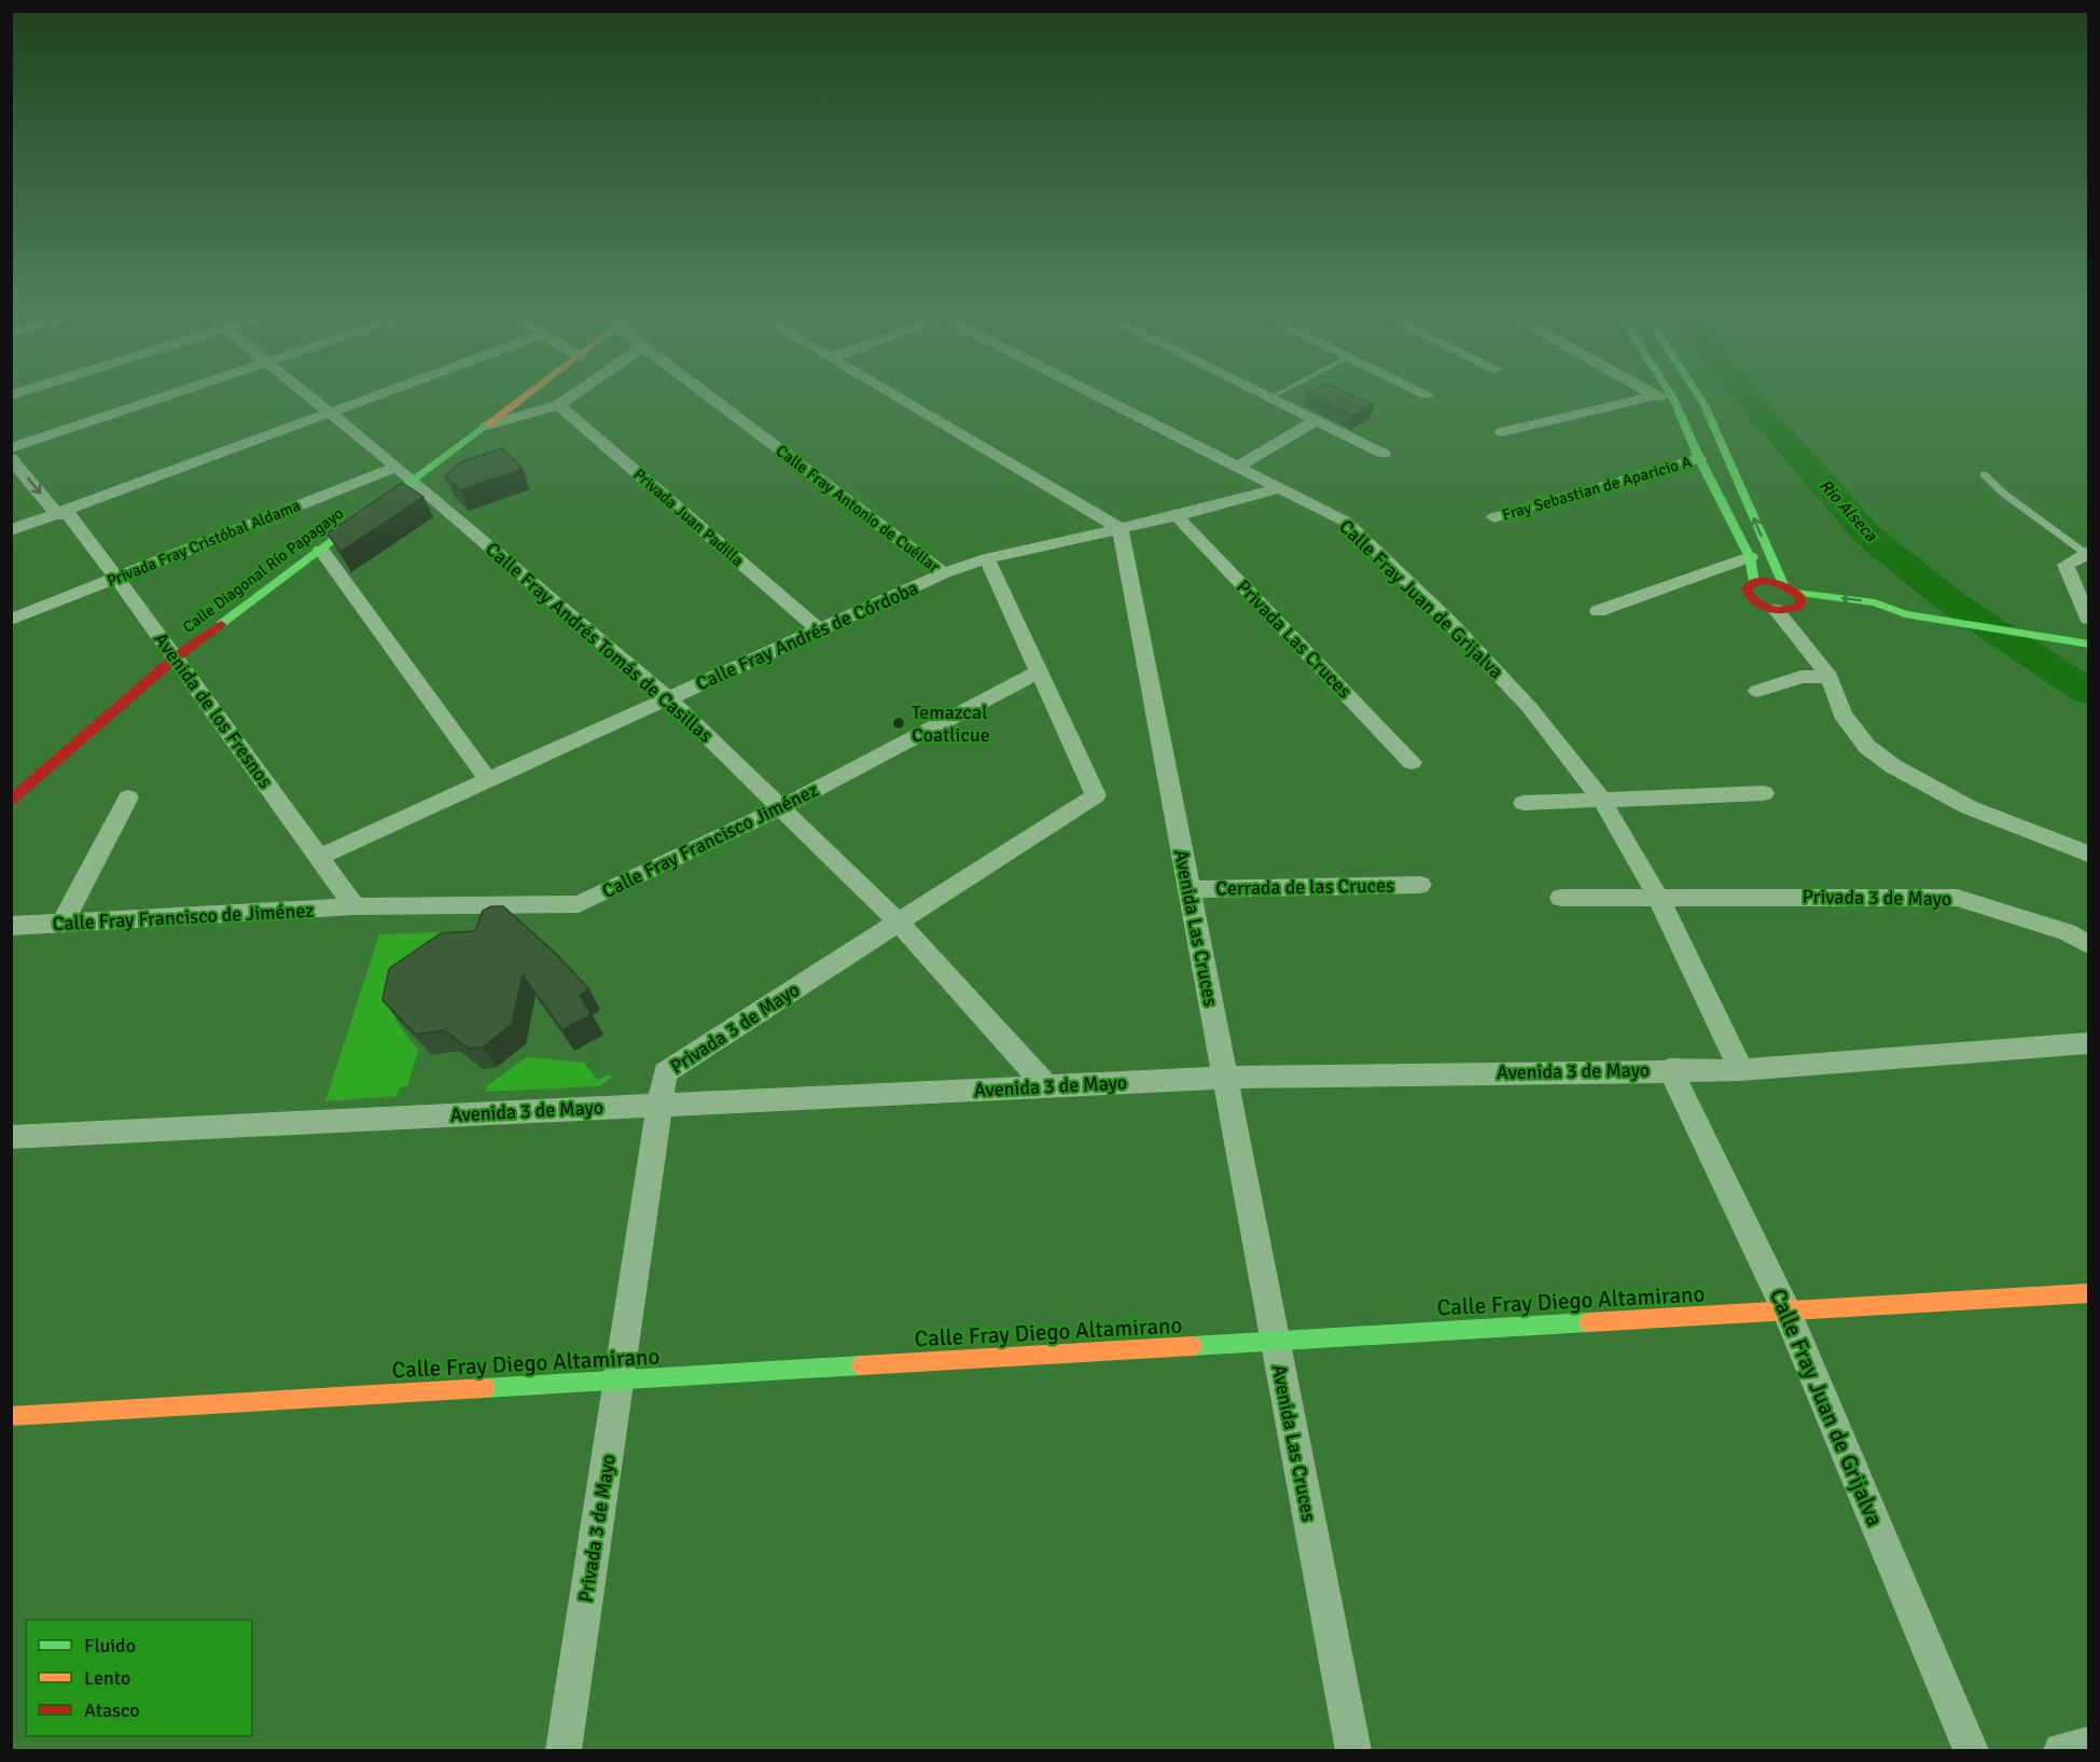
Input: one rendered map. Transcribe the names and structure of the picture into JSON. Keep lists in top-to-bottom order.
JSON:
{
  "streets": {
    "street": [
      "Fray Sebastian de Aparicio A",
      "Calle Fray Antonio de Cuéllar",
      "Privada Juan Padilla",
      "Privada Fray Cristóbal Aldama",
      "Calle Diagonal Río Papagayo",
      "Calle Fray Juan de Grijalva",
      "Calle Fray Andrés de Córdoba",
      "Privada Las Cruces",
      "Calle Fray Andrés Tomás de Casillas",
      "Avenida de los Fresnos",
      "Calle Fray Francisco Jiménez",
      "Cerrada de las Cruces",
      "Privada 3 de Mayo",
      "Calle Fray Francisco de Jiménez",
      "Avenida Las Cruces",
      "Avenida 3 de Mayo",
      "Calle Fray Diego Altamirano"
    ]
  },
  "crossings": [
    ["Calle Fray Antonio de Cuéllar", "Calle Fray Andrés de Córdoba"],
    ["Privada Juan Padilla", "Calle Fray Andrés de Córdoba"],
    ["Privada Fray Cristóbal Aldama", "Calle Fray Andrés Tomás de Casillas"],
    ["Privada Fray Cristóbal Aldama", "Avenida de los Fresnos"],
    ["Calle Diagonal Río Papagayo", "Calle Fray Andrés Tomás de Casillas"],
    ["Calle Diagonal Río Papagayo", "Avenida de los Fresnos"],
    ["Calle Fray Juan de Grijalva", "Calle Fray Andrés de Córdoba"],
    ["Calle Fray Juan de Grijalva", "Privada 3 de Mayo"],
    ["Calle Fray Juan de Grijalva", "Avenida 3 de Mayo"],
    ["Calle Fray Juan de Grijalva", "Calle Fray Diego Altamirano"],
    ["Calle Fray Andrés de Córdoba", "Privada Las Cruces"],
    ["Calle Fray Andrés de Córdoba", "Calle Fray Andrés Tomás de Casillas"],
    ["Calle Fray Andrés de Córdoba", "Avenida de los Fresnos"],
    ["Calle Fray Andrés de Córdoba", "Privada 3 de Mayo"],
    ["Calle Fray Andrés de Córdoba", "Avenida Las Cruces"],
    ["Calle Fray Andrés Tomás de Casillas", "Calle Fray Francisco Jiménez"],
    ["Calle Fray Andrés Tomás de Casillas", "Privada 3 de Mayo"],
    ["Calle Fray Andrés Tomás de Casillas", "Avenida 3 de Mayo"],
    ["Avenida de los Fresnos", "Calle Fray Francisco Jiménez"],
    ["Avenida de los Fresnos", "Calle Fray Francisco de Jiménez"],
    ["Calle Fray Francisco Jiménez", "Privada 3 de Mayo"],
    ["Calle Fray Francisco Jiménez", "Calle Fray Francisco de Jiménez"],
    ["Cerrada de las Cruces", "Avenida Las Cruces"],
    ["Privada 3 de Mayo", "Avenida 3 de Mayo"],
    ["Privada 3 de Mayo", "Calle Fray Diego Altamirano"],
    ["Avenida Las Cruces", "Avenida 3 de Mayo"],
    ["Avenida Las Cruces", "Calle Fray Diego Altamirano"]
  ],
  "water": ["Rio Alseca"],
  "places": ["Temazcal Coatlicue"],
  "legend": ["Fluido", "Lento", "Atasco"]
}
